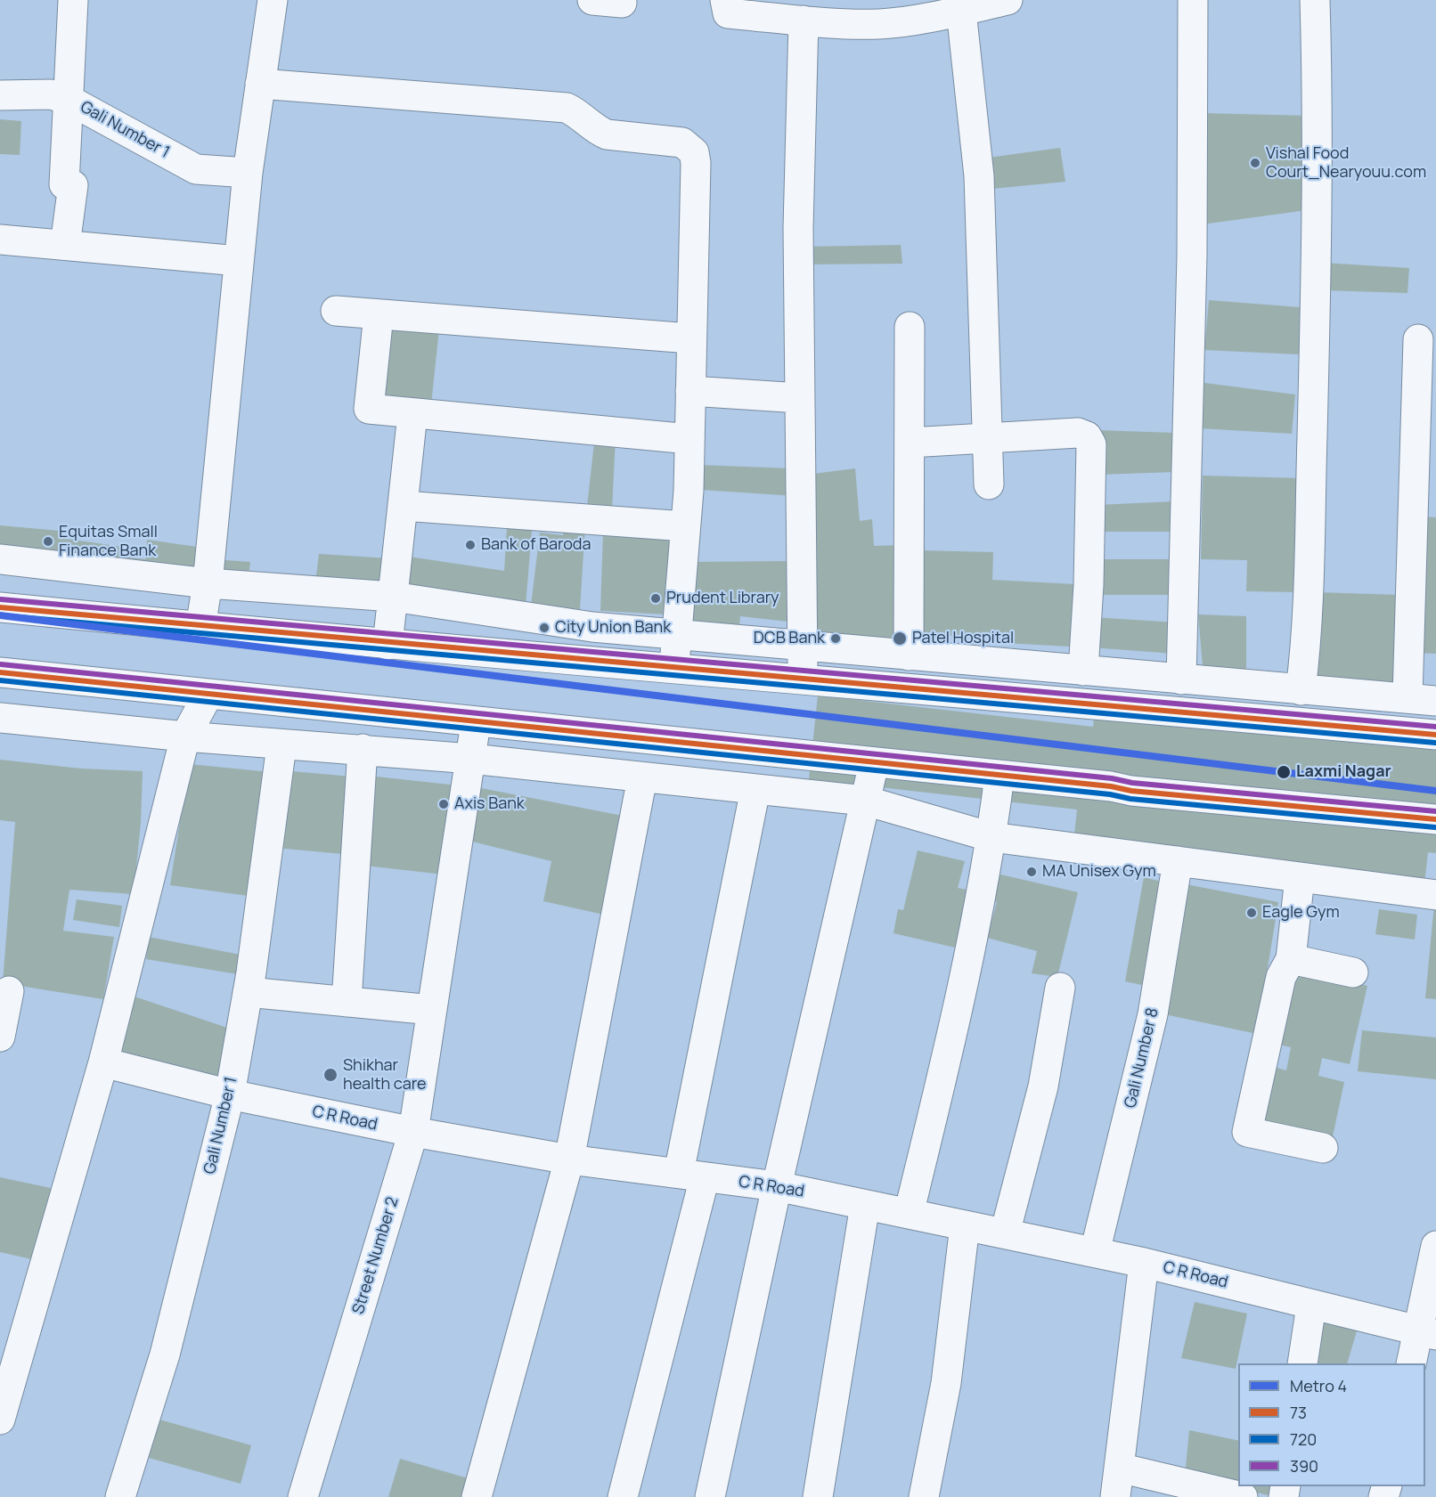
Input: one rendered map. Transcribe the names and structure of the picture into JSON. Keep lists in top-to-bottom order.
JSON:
{
  "streets": {
    "street": [
      "Gali Number 1",
      "Gali Number 8",
      "C R Road",
      "Street Number 2"
    ]
  },
  "crossings": [
    ["Gali Number 1", "C R Road"],
    ["Gali Number 8", "C R Road"],
    ["C R Road", "Street Number 2"]
  ],
  "places": [
    "Vishal Food Court_Nearyouu.com",
    "Equitas Small Finance Bank",
    "Bank of Baroda",
    "Prudent Library",
    "City Union Bank",
    "DCB Bank",
    "Patel Hospital",
    "Laxmi Nagar",
    "Axis Bank",
    "MA Unisex Gym",
    "Eagle Gym",
    "Shikhar health care"
  ],
  "lines": [
    "transit line 390",
    "transit line 73",
    "metro line 4",
    "transit line 720"
  ],
  "legend": [
    "Metro 4",
    "73",
    "720",
    "390"
  ]
}
